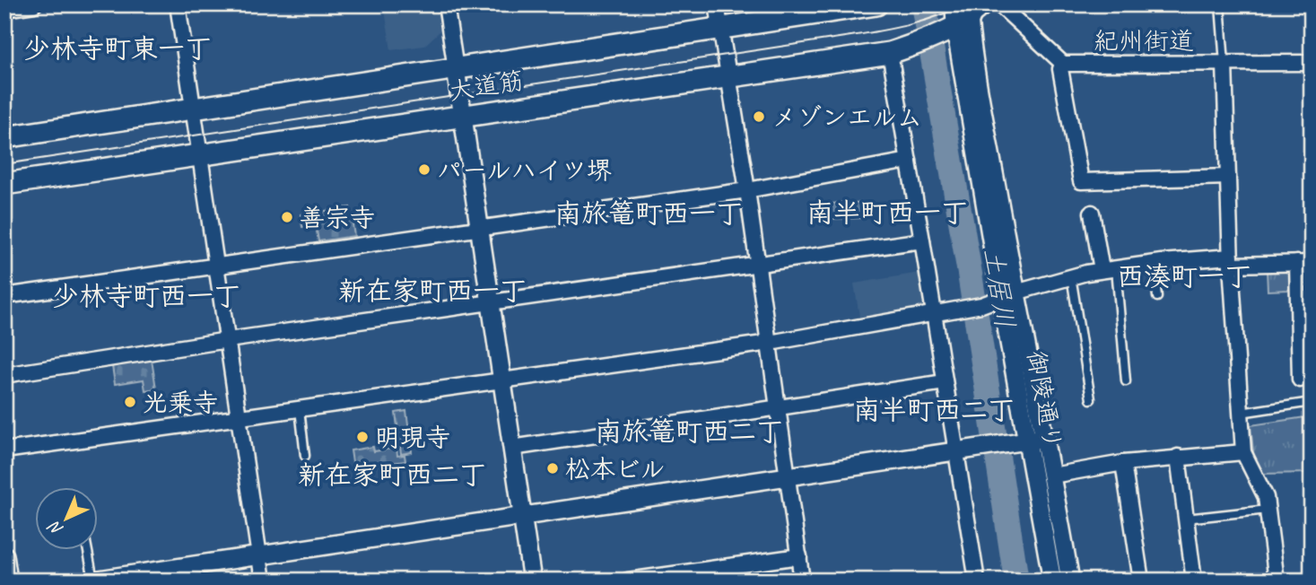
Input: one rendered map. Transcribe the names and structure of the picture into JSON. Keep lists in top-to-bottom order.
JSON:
{
  "streets": {
    "main road": ["大道筋"],
    "street": ["紀州街道", "御陵通り"]
  },
  "crossings": [
    ["大道筋", "御陵通り"]
  ],
  "districts": [
    "少林寺町東一丁",
    "南半町西一丁",
    "南旅篭町西一丁",
    "西湊町一丁",
    "新在家町西一丁",
    "少林寺町西一丁",
    "南半町西二丁",
    "南旅篭町西二丁",
    "新在家町西二丁"
  ],
  "water": ["土居川"],
  "places": [
    "メゾンエルム",
    "パールハイツ堺",
    "善宗寺",
    "光乗寺",
    "明現寺",
    "松本ビル"
  ],
  "north": "bottom left"
}
